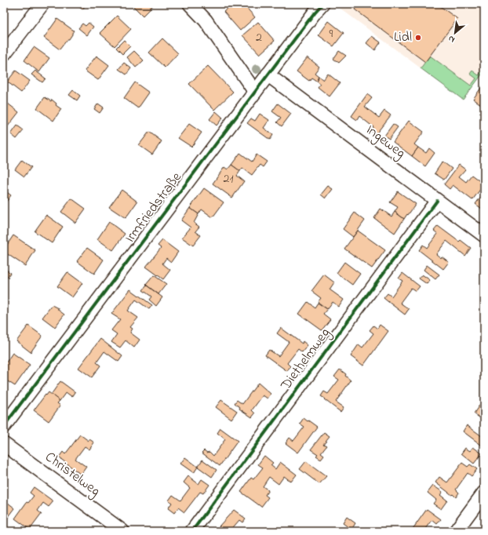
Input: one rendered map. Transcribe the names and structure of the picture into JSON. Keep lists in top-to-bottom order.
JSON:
{
  "streets": {
    "street": [
      "Ingeweg",
      "Irmfriedstraße",
      "Diethelmweg",
      "Christelweg"
    ]
  },
  "crossings": [
    ["Ingeweg", "Irmfriedstraße"],
    ["Ingeweg", "Diethelmweg"]
  ],
  "places": ["Lidl"],
  "house_numbers": ["9", "2", "21"],
  "north": "bottom left"
}
